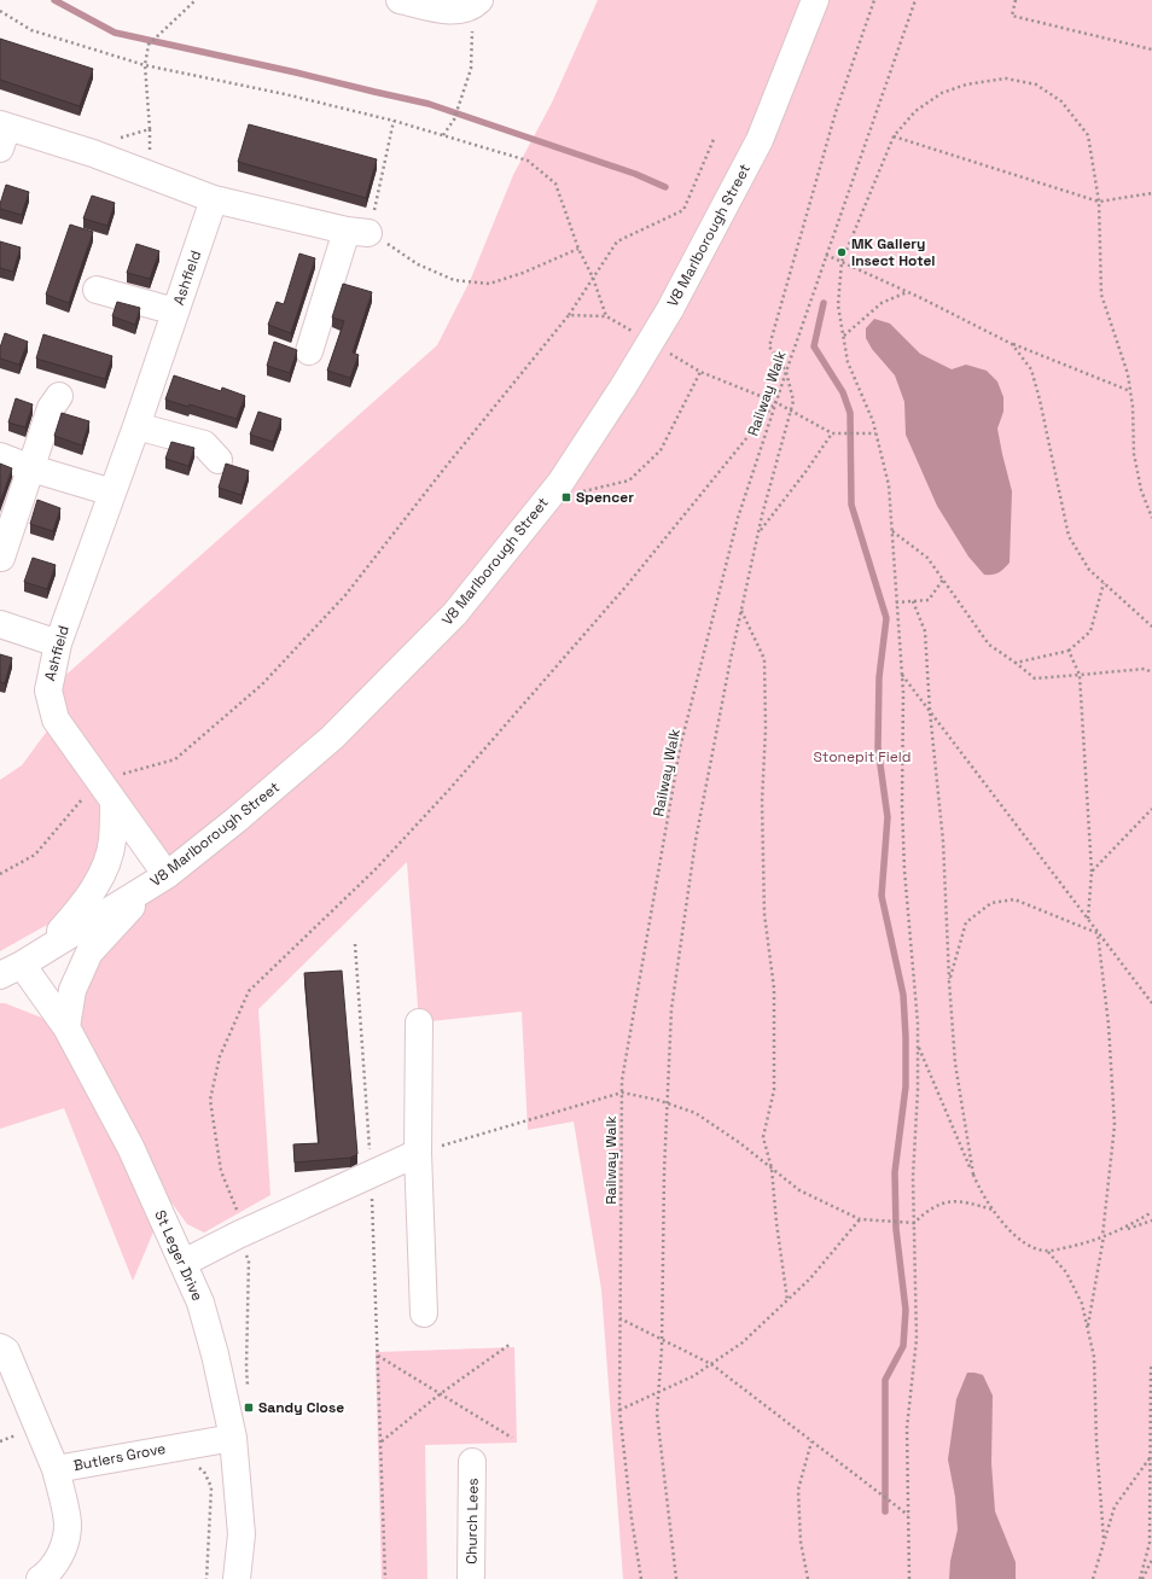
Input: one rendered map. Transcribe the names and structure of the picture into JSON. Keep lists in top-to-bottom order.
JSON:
{
  "streets": {
    "street": [
      "V8 Marlborough Street",
      "Ashfield",
      "St Leger Drive",
      "Butlers Grove",
      "Church Lees"
    ],
    "path": ["Railway Walk"]
  },
  "crossings": [
    ["V8 Marlborough Street", "Ashfield"],
    ["V8 Marlborough Street", "St Leger Drive"],
    ["St Leger Drive", "Butlers Grove"]
  ],
  "parks": ["Stonepit Field"],
  "places": {
    "other": ["MK Gallery Insect Hotel"],
    "transit": ["Spencer", "Sandy Close"]
  }
}
